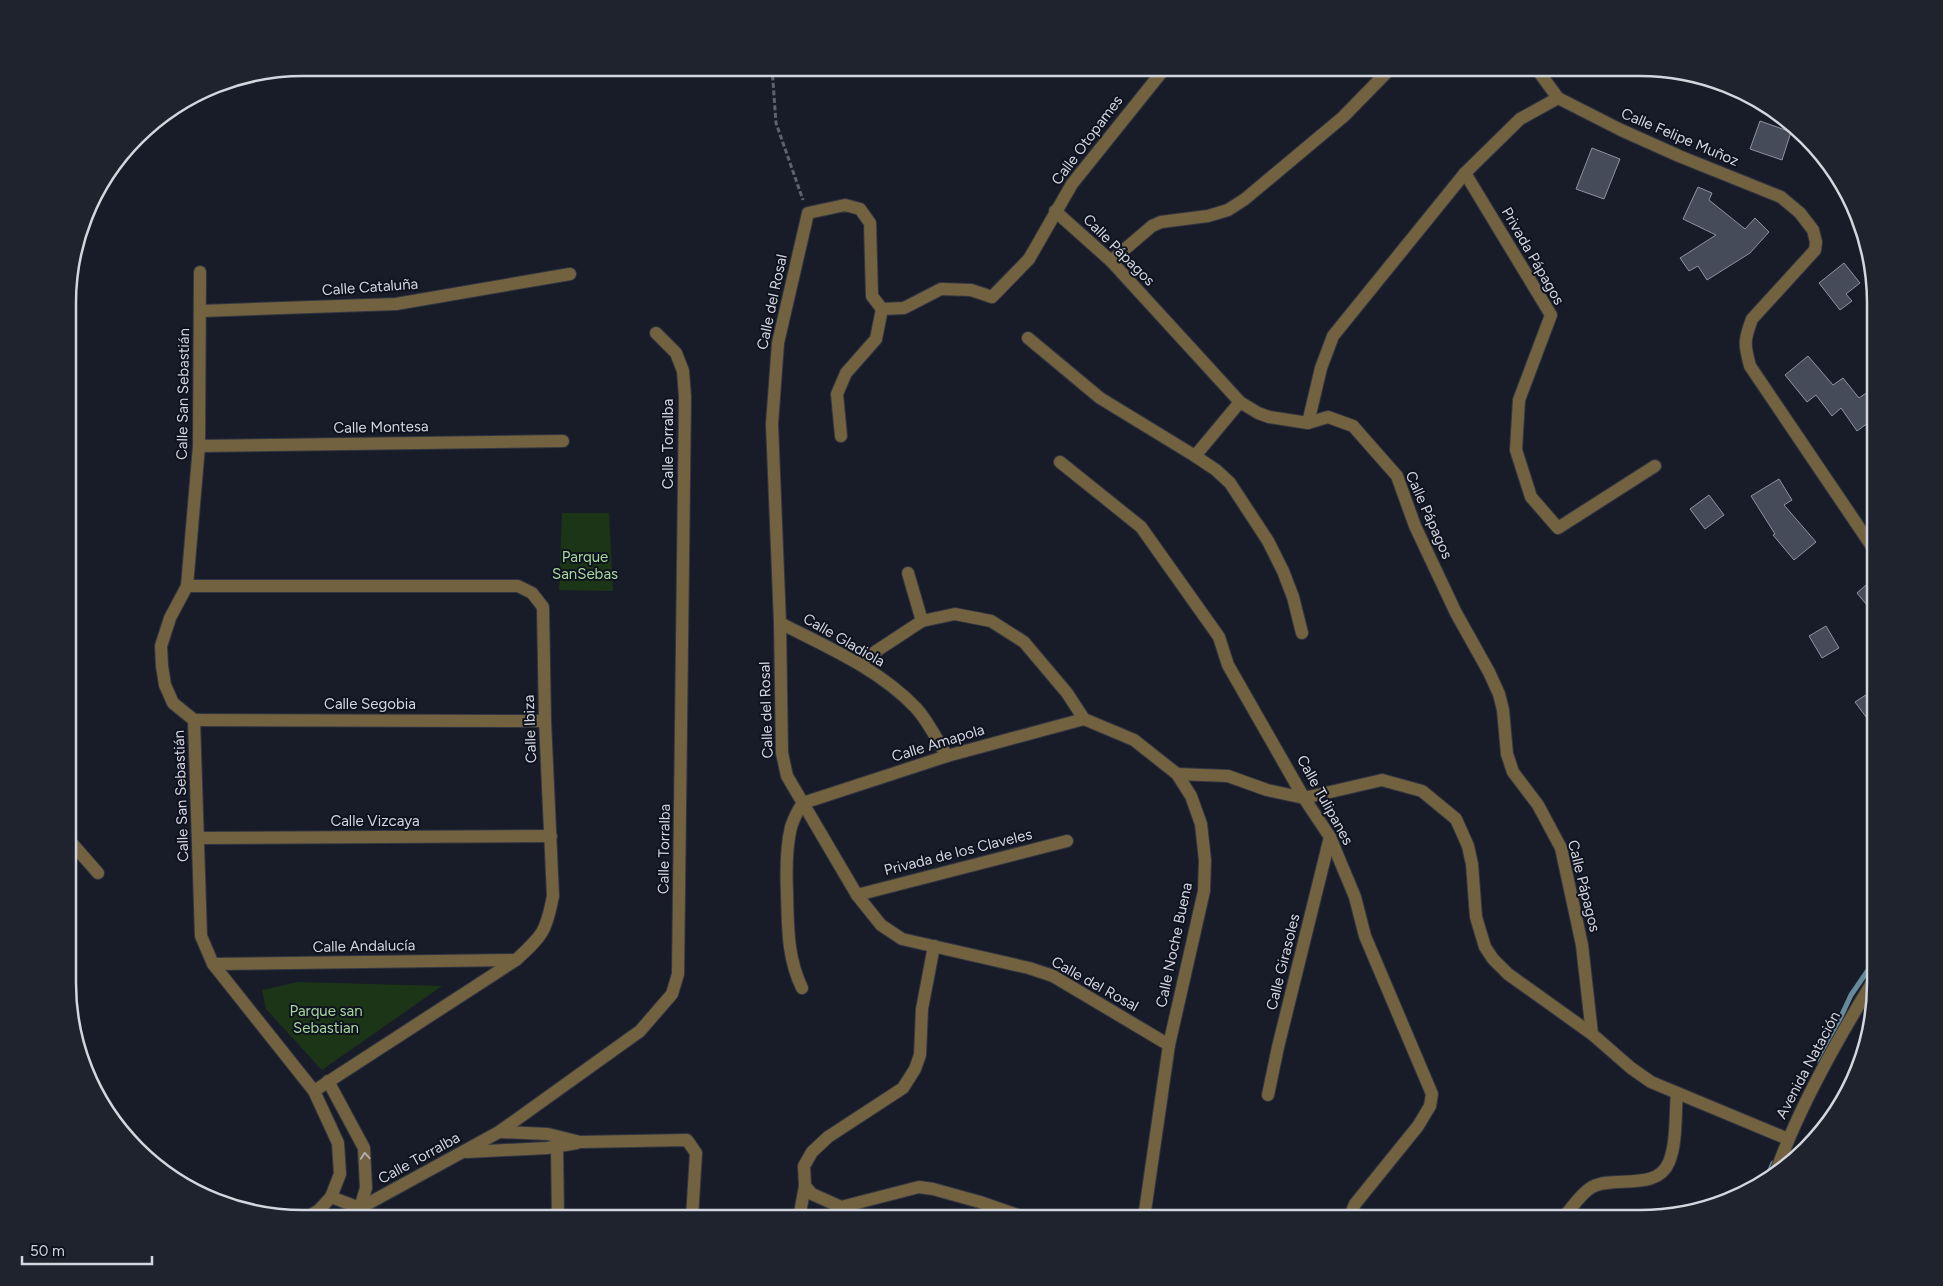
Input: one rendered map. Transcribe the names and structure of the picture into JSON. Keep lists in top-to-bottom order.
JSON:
{
  "streets": {
    "street": [
      "Calle Felipe Muñoz",
      "Calle Otopames",
      "Calle Pápagos",
      "Privada Pápagos",
      "Calle Cataluña",
      "Calle del Rosal",
      "Calle San Sebastián",
      "Calle Montesa",
      "Calle Torralba",
      "Calle Gladiola",
      "Calle Segobia",
      "Calle Ibiza",
      "Calle Amapola",
      "Calle Tulipanes",
      "Calle Vizcaya",
      "Privada de los Claveles",
      "Calle Noche Buena",
      "Calle Andalucía",
      "Calle Girasoles",
      "Avenida Natación"
    ]
  },
  "crossings": [
    ["Calle Otopames", "Calle Pápagos"],
    ["Calle Cataluña", "Calle San Sebastián"],
    ["Calle del Rosal", "Calle Gladiola"],
    ["Calle del Rosal", "Calle Amapola"],
    ["Calle del Rosal", "Privada de los Claveles"],
    ["Calle del Rosal", "Calle Noche Buena"],
    ["Calle San Sebastián", "Calle Montesa"],
    ["Calle San Sebastián", "Calle Segobia"],
    ["Calle San Sebastián", "Calle Ibiza"],
    ["Calle San Sebastián", "Calle Vizcaya"],
    ["Calle San Sebastián", "Calle Andalucía"],
    ["Calle Torralba", "Calle Ibiza"],
    ["Calle Gladiola", "Calle Amapola"],
    ["Calle Segobia", "Calle Ibiza"],
    ["Calle Ibiza", "Calle Vizcaya"],
    ["Calle Ibiza", "Calle Andalucía"],
    ["Calle Amapola", "Calle Noche Buena"],
    ["Calle Tulipanes", "Calle Girasoles"]
  ],
  "parks": ["Parque SanSebas", "Parque san Sebastian"],
  "scale_bar": "50 m"
}
